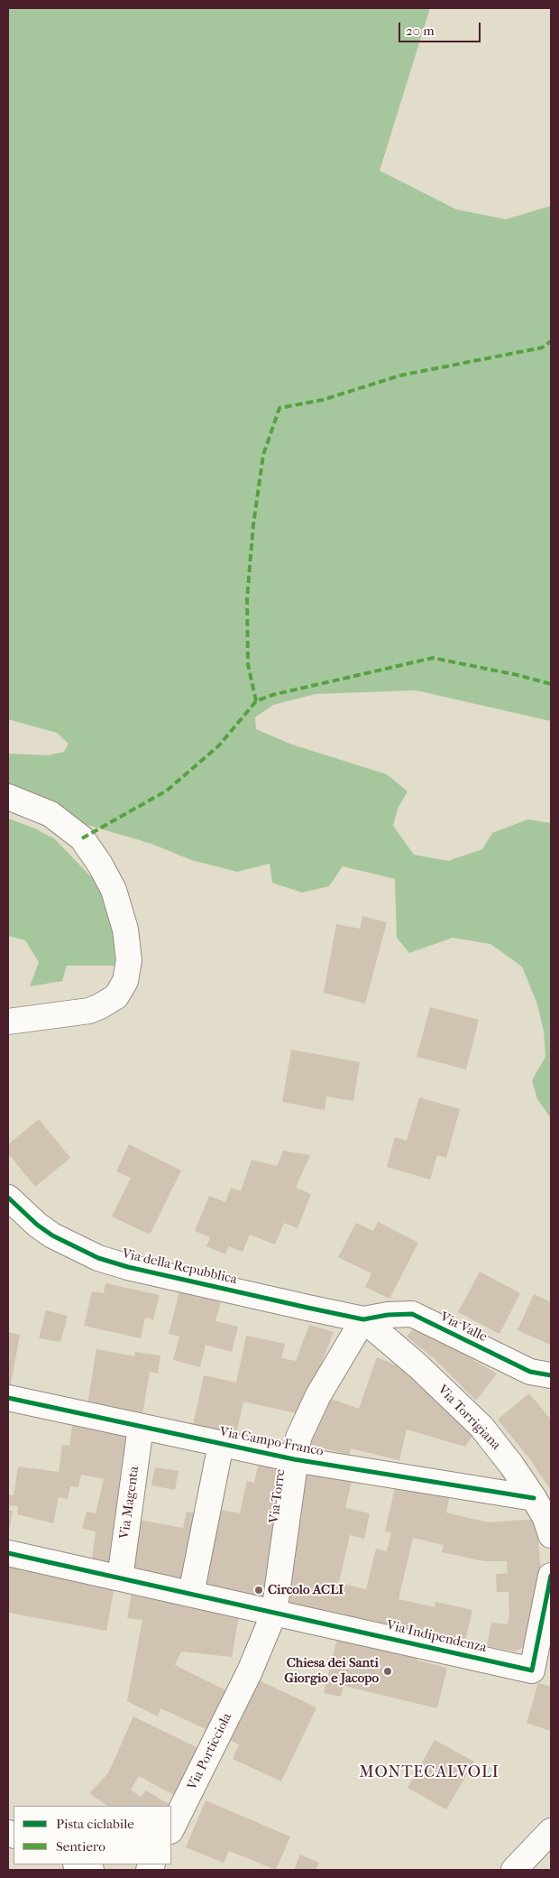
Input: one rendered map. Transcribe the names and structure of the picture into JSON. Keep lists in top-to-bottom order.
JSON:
{
  "streets": {
    "street": [
      "Via della Repubblica",
      "Via Valle",
      "Via Torrigiana",
      "Via Campo Franco",
      "Via Torre",
      "Via Magenta",
      "Via Indipendenza",
      "Via Porticciola"
    ]
  },
  "crossings": [
    ["Via della Repubblica", "Via Valle"],
    ["Via della Repubblica", "Via Torrigiana"],
    ["Via della Repubblica", "Via Torre"],
    ["Via Valle", "Via Torrigiana"],
    ["Via Valle", "Via Torre"],
    ["Via Torrigiana", "Via Campo Franco"],
    ["Via Torrigiana", "Via Torre"],
    ["Via Campo Franco", "Via Torre"],
    ["Via Campo Franco", "Via Magenta"],
    ["Via Torre", "Via Indipendenza"],
    ["Via Torre", "Via Porticciola"],
    ["Via Magenta", "Via Indipendenza"]
  ],
  "districts": ["MONTECALVOLI"],
  "places": ["Circolo ACLI", "Chiesa dei Santi Giorgio e Jacopo"],
  "legend": ["Pista ciclabile", "Sentiero"],
  "scale_bar": "20 m"
}
